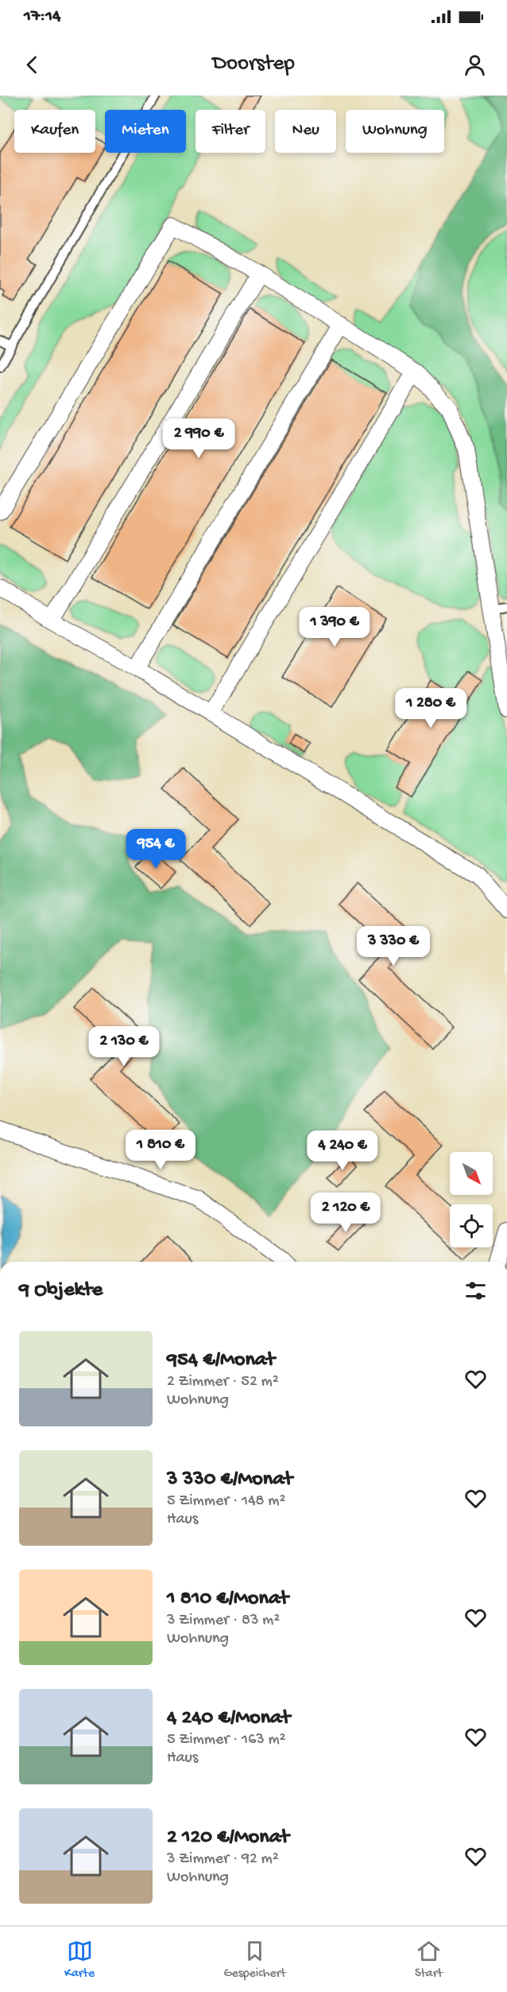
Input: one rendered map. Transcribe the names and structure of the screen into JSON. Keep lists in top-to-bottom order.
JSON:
{
  "north": "bottom right",
  "page": {
    "status": "17:14",
    "header": "Doorstep",
    "chip": [
      "Kaufen",
      "Mieten",
      "Filter",
      "Neu",
      "Wohnung"
    ],
    "price": [
      "2 990 €",
      "1 390 €",
      "1 280 €",
      "954 €",
      "3 330 €",
      "2 130 €",
      "1 810 €",
      "4 240 €",
      "2 120 €"
    ],
    "heading": "9 Objekte",
    "list": [
      {
        "name": "954 €/Monat",
        "note": "2 Zimmer · 52 m² · Wohnung"
      },
      {
        "name": "3 330 €/Monat",
        "note": "5 Zimmer · 148 m² · Haus"
      },
      {
        "name": "1 810 €/Monat",
        "note": "3 Zimmer · 83 m² · Wohnung"
      },
      {
        "name": "4 240 €/Monat",
        "note": "5 Zimmer · 163 m² · Haus"
      },
      {
        "name": "2 120 €/Monat",
        "note": "3 Zimmer · 92 m² · Wohnung"
      }
    ],
    "tabs": ["Karte", "Gespeichert", "Start"]
  }
}
